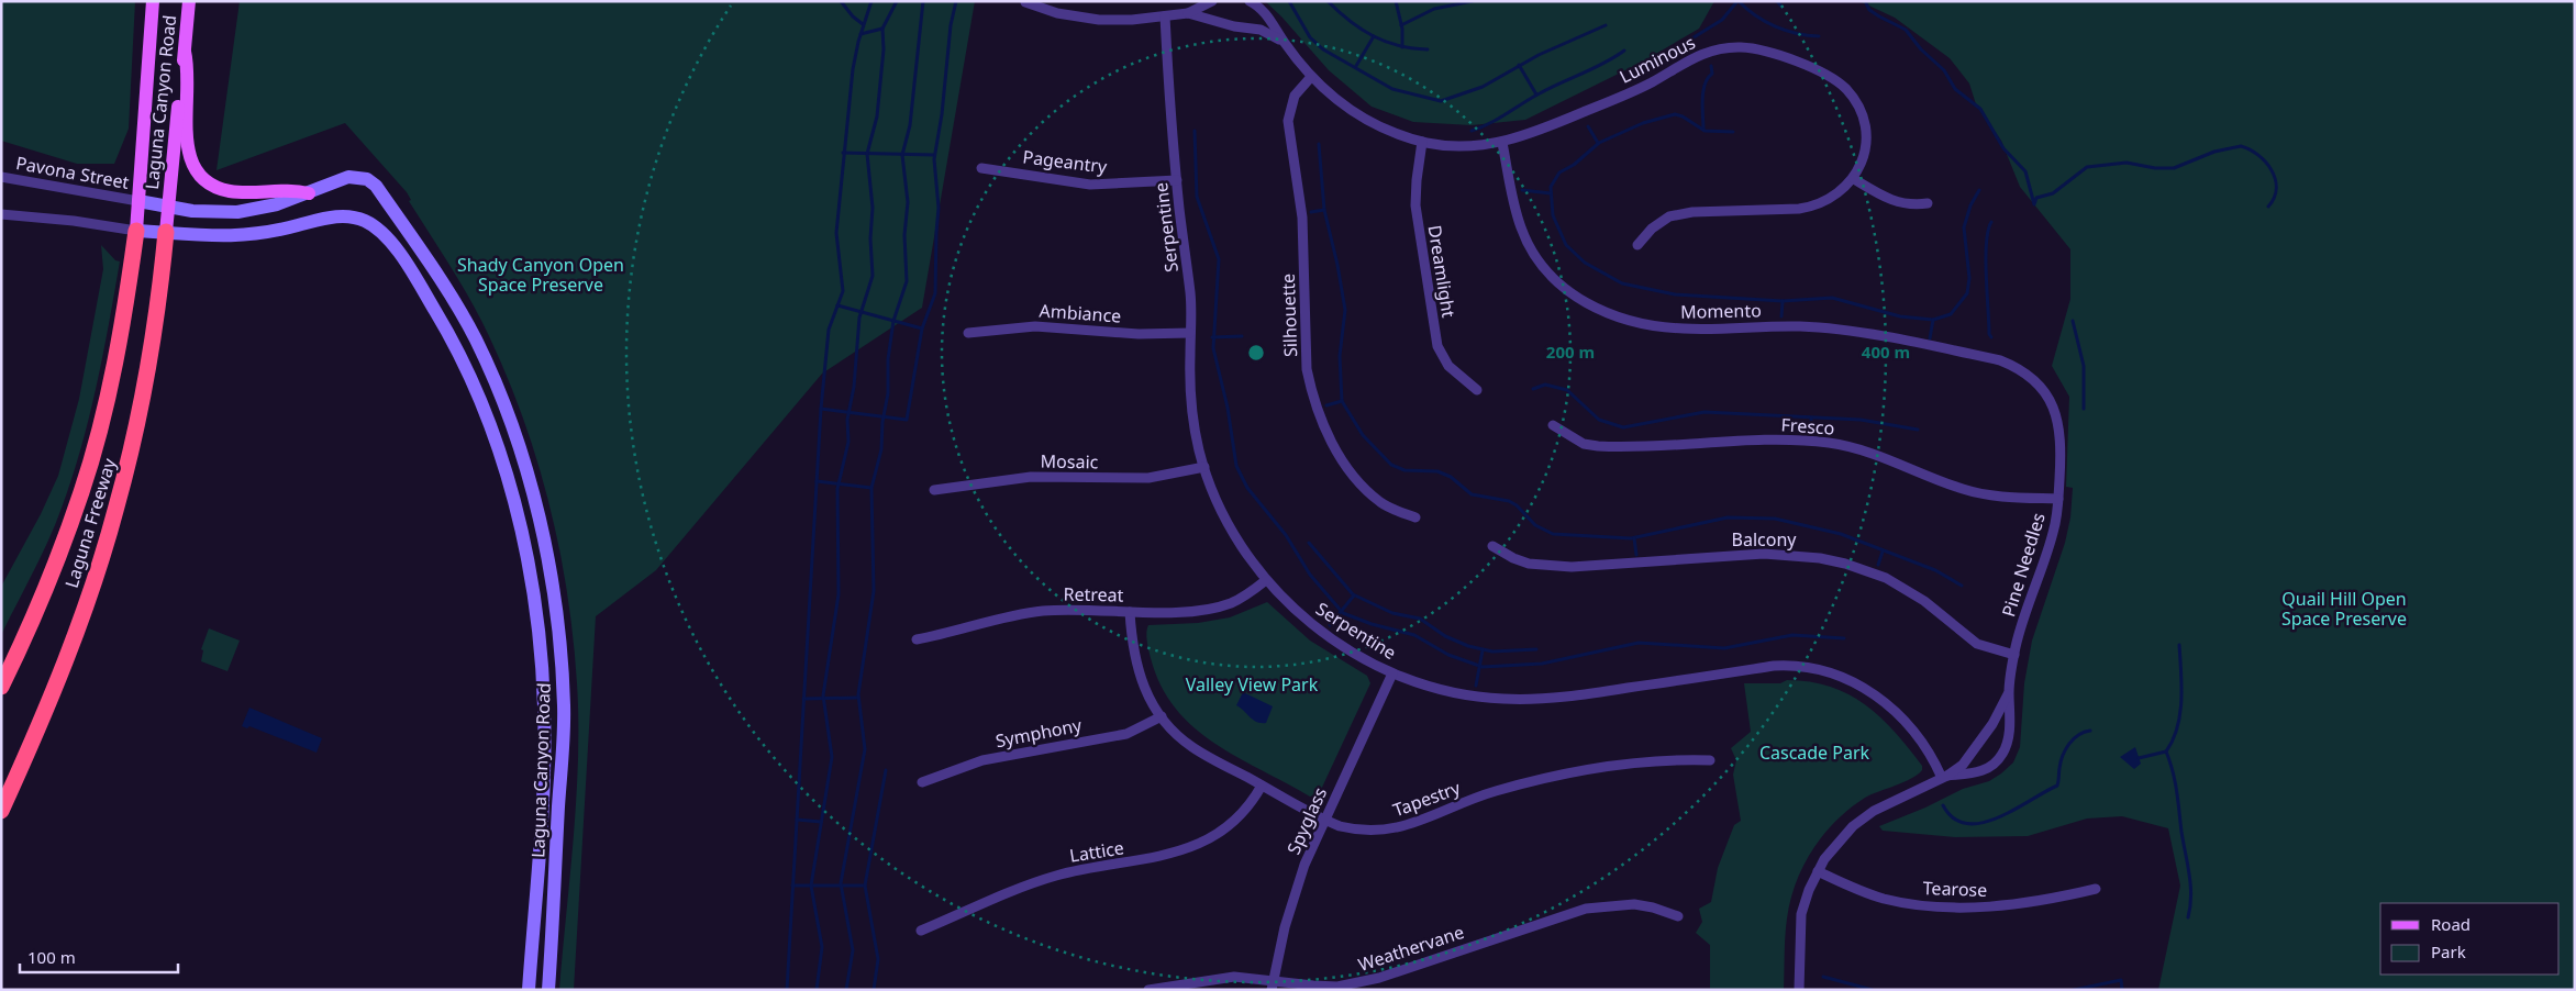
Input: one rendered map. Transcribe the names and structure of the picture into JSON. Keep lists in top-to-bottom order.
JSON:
{
  "streets": {
    "highway": ["Laguna Freeway"],
    "main road": ["Laguna Canyon Road"],
    "street": [
      "Luminous",
      "Pageantry",
      "Pavona Street",
      "Serpentine",
      "Dreamlight",
      "Momento",
      "Ambiance",
      "Silhouette",
      "Fresco",
      "Mosaic",
      "Balcony",
      "Pine Needles",
      "Retreat",
      "Symphony",
      "Tapestry",
      "Spyglass",
      "Lattice",
      "Tearose",
      "Weathervane"
    ]
  },
  "crossings": [
    ["Luminous", "Serpentine"],
    ["Luminous", "Dreamlight"],
    ["Luminous", "Momento"],
    ["Luminous", "Silhouette"],
    ["Laguna Canyon Road", "Pavona Street"],
    ["Laguna Canyon Road", "Laguna Freeway"],
    ["Pageantry", "Serpentine"],
    ["Serpentine", "Ambiance"],
    ["Serpentine", "Mosaic"],
    ["Serpentine", "Pine Needles"],
    ["Serpentine", "Retreat"],
    ["Serpentine", "Spyglass"],
    ["Momento", "Pine Needles"],
    ["Fresco", "Pine Needles"],
    ["Balcony", "Pine Needles"],
    ["Pine Needles", "Tearose"],
    ["Retreat", "Tapestry"],
    ["Symphony", "Tapestry"],
    ["Tapestry", "Spyglass"],
    ["Tapestry", "Lattice"],
    ["Spyglass", "Weathervane"]
  ],
  "parks": [
    "Shady Canyon Open Space Preserve",
    "Quail Hill Open Space Preserve",
    "Valley View Park",
    "Cascade Park"
  ],
  "legend": ["Road", "Park"],
  "scale_bar": "100 m",
  "rings": ["200 m", "400 m"]
}
